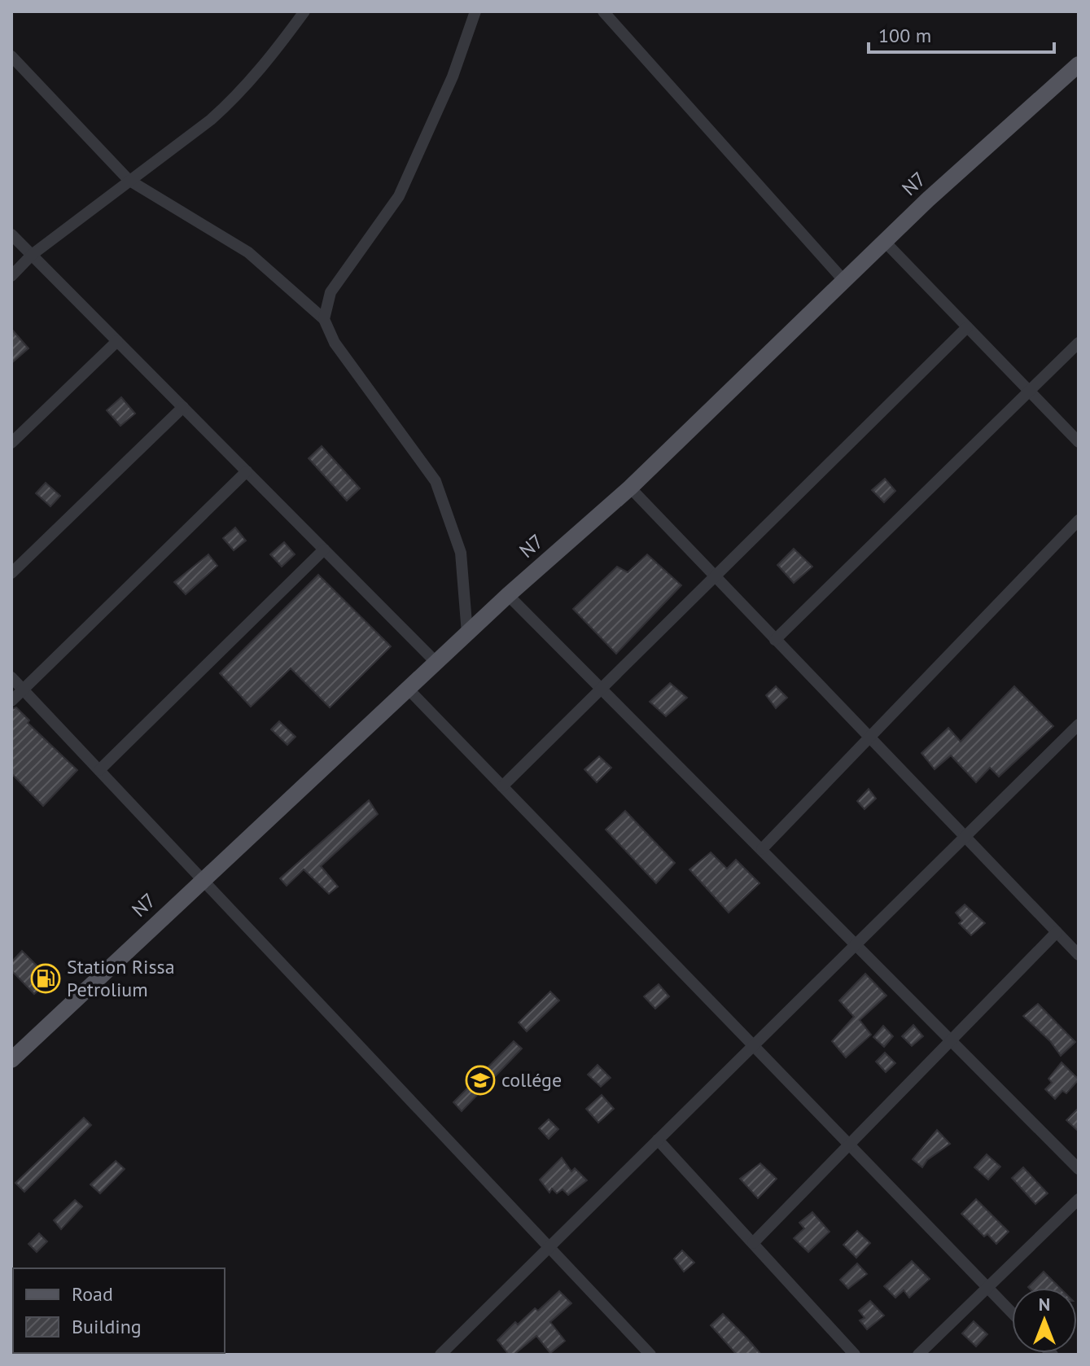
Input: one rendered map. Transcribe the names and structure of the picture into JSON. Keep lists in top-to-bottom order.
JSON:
{
  "streets": {
    "main road": ["N7"]
  },
  "places": {
    "fuel station": ["Station Rissa Petrolium"],
    "school or university": ["collége"]
  },
  "legend": ["Road", "Building"],
  "scale_bar": "100 m",
  "north": "top"
}
